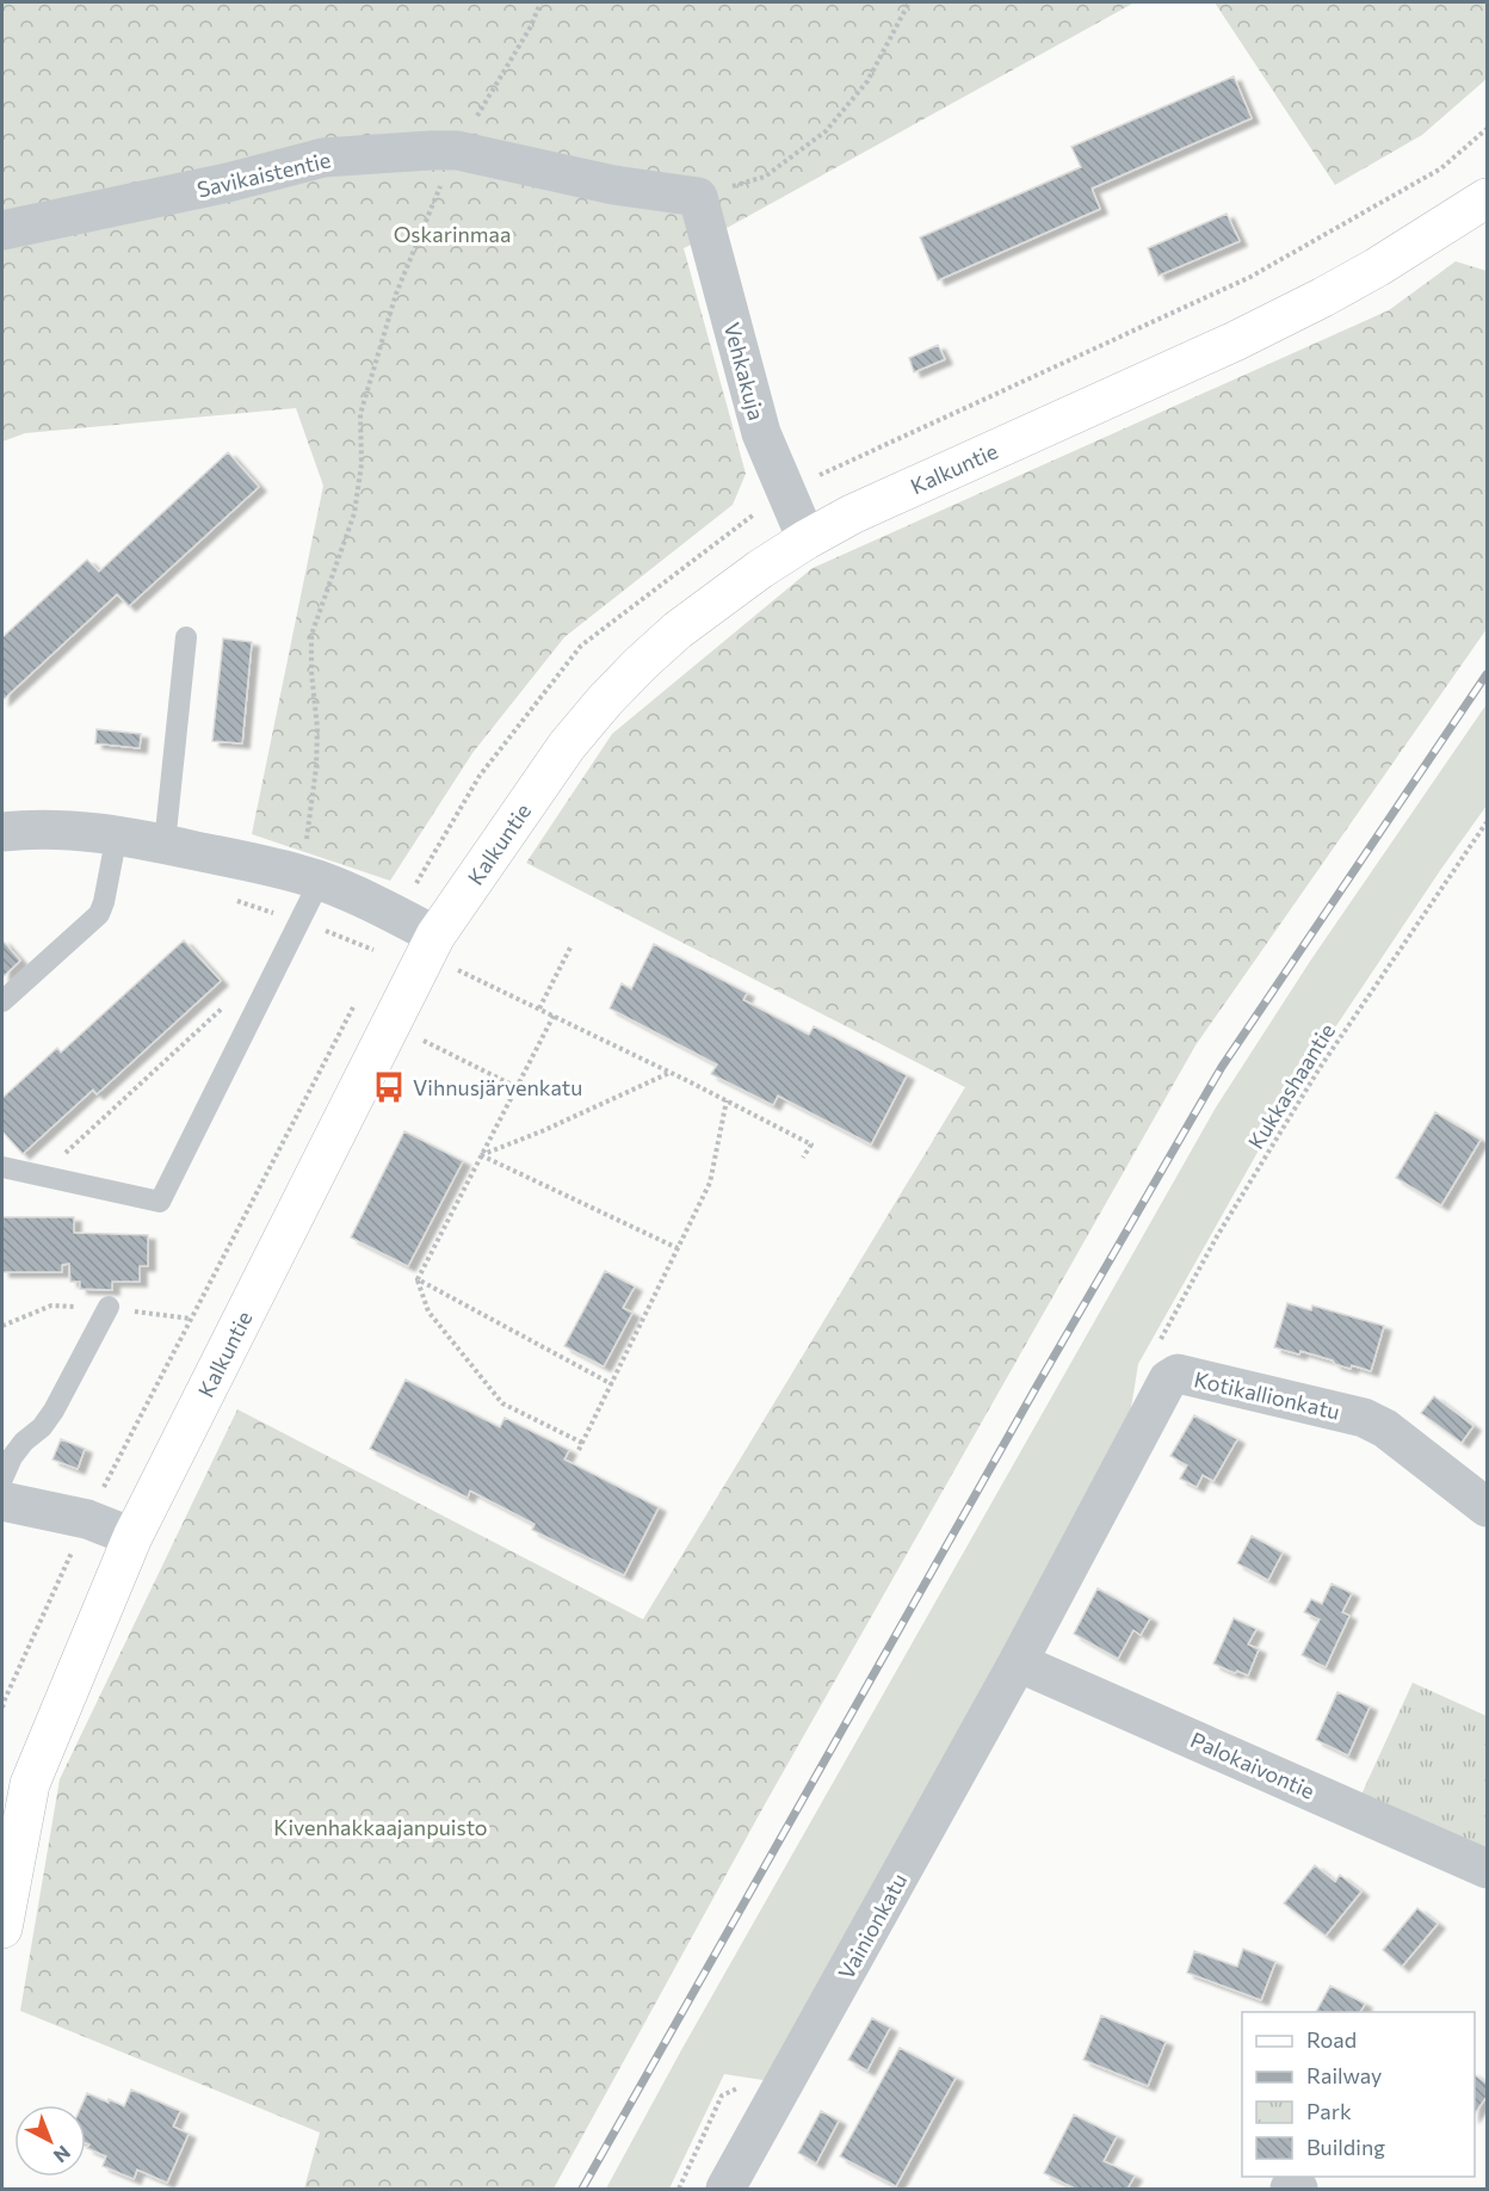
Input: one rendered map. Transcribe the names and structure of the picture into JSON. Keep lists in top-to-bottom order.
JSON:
{
  "streets": {
    "street": [
      "Savikaistentie",
      "Vehkakuja",
      "Kalkuntie",
      "Kotikallionkatu",
      "Palokaivontie",
      "Vainionkatu"
    ],
    "path": ["Kukkashaantie"]
  },
  "crossings": [
    ["Savikaistentie", "Vehkakuja"],
    ["Vehkakuja", "Kalkuntie"],
    ["Kukkashaantie", "Kotikallionkatu"],
    ["Kotikallionkatu", "Palokaivontie"],
    ["Kotikallionkatu", "Vainionkatu"],
    ["Palokaivontie", "Vainionkatu"]
  ],
  "parks": ["Oskarinmaa", "Kivenhakkaajanpuisto"],
  "places": {
    "bus stop": ["Vihnusjärvenkatu"]
  },
  "legend": [
    "Road",
    "Railway",
    "Park",
    "Building"
  ],
  "north": "bottom right"
}
